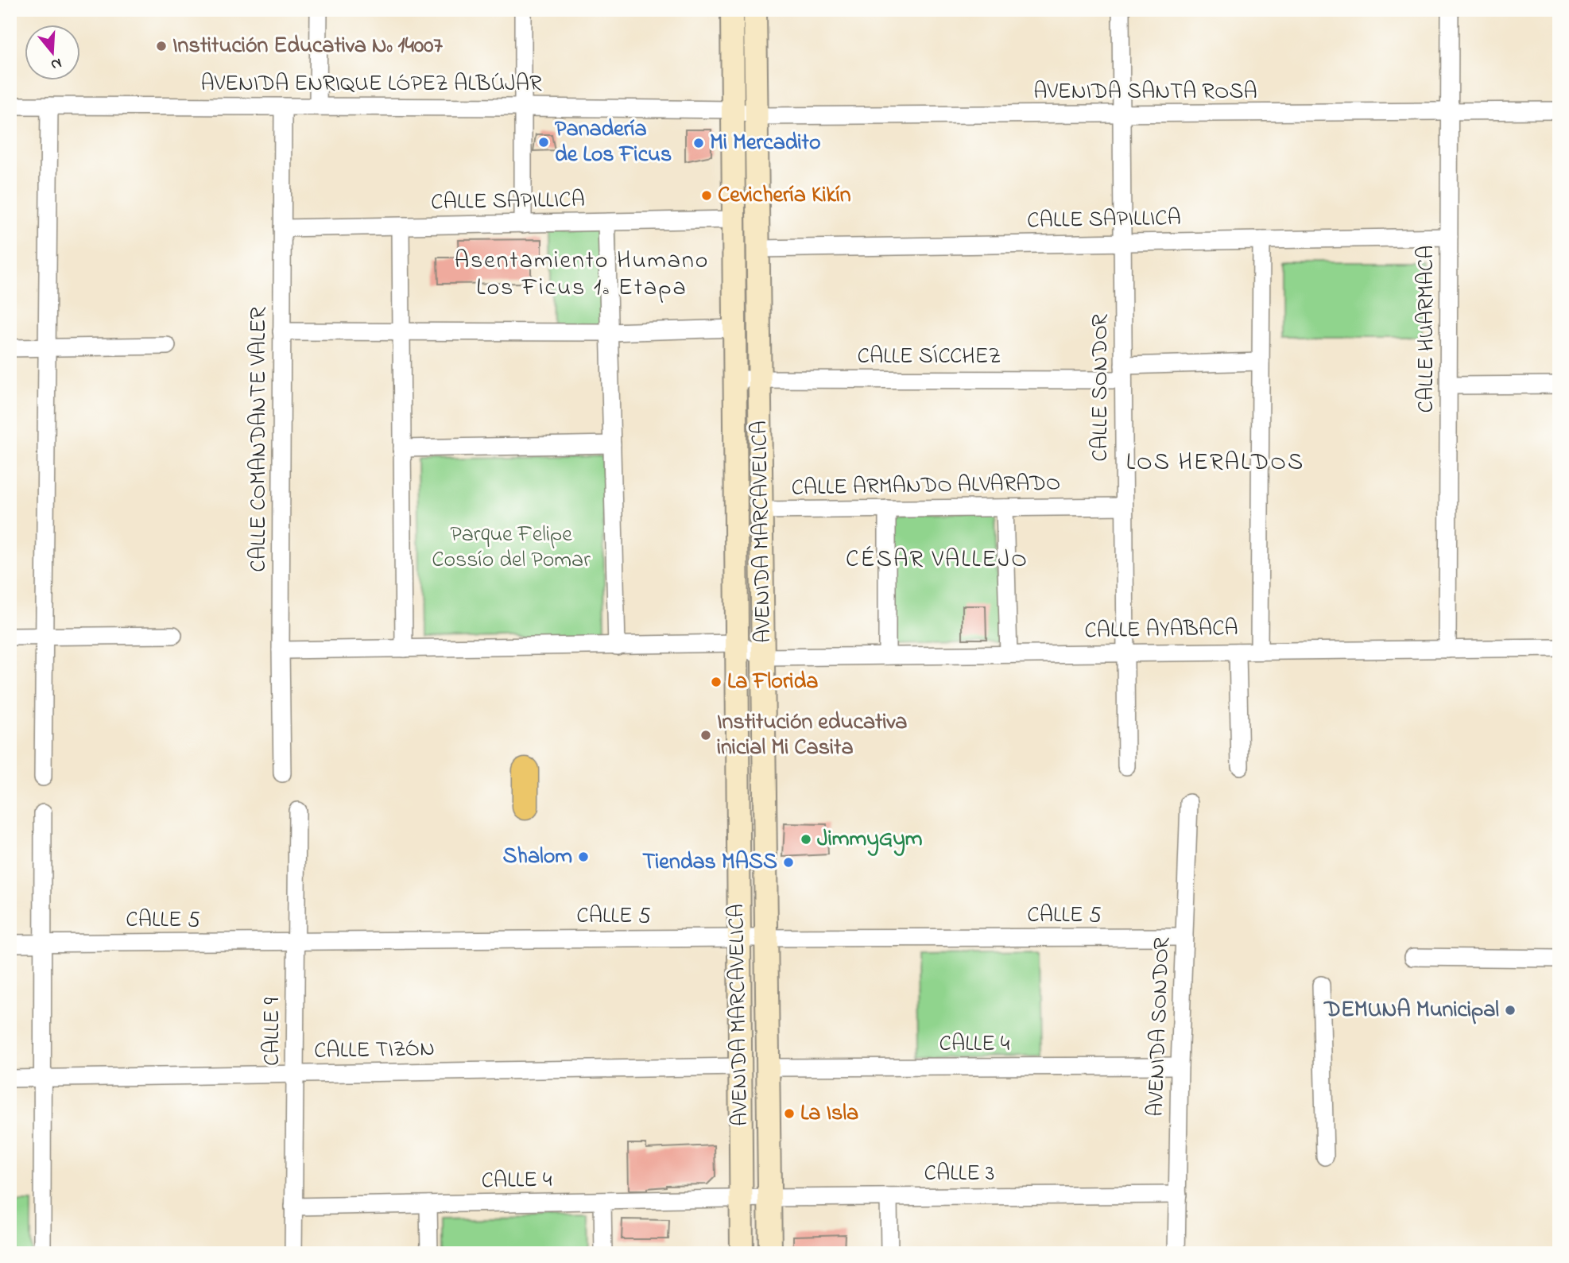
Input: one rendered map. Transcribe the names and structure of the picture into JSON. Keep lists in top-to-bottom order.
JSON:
{
  "streets": {
    "street": [
      "AVENIDA ENRIQUE LÓPEZ ALBÚJAR",
      "AVENIDA SANTA ROSA",
      "CALLE SAPILLICA",
      "CALLE HUARMACA",
      "CALLE SÍCCHEZ",
      "CALLE SONDOR",
      "CALLE COMANDANTE VALER",
      "CALLE ARMANDO ALVARADO",
      "AVENIDA MARCAVELICA",
      "CALLE AYABACA",
      "CALLE 5",
      "AVENIDA SONDOR",
      "CALLE 9",
      "CALLE 4",
      "CALLE TIZÓN",
      "CALLE 3"
    ]
  },
  "crossings": [
    ["AVENIDA ENRIQUE LÓPEZ ALBÚJAR", "AVENIDA SANTA ROSA"],
    ["AVENIDA ENRIQUE LÓPEZ ALBÚJAR", "CALLE COMANDANTE VALER"],
    ["AVENIDA ENRIQUE LÓPEZ ALBÚJAR", "AVENIDA MARCAVELICA"],
    ["AVENIDA SANTA ROSA", "CALLE HUARMACA"],
    ["AVENIDA SANTA ROSA", "CALLE SONDOR"],
    ["AVENIDA SANTA ROSA", "AVENIDA MARCAVELICA"],
    ["CALLE SAPILLICA", "CALLE HUARMACA"],
    ["CALLE SAPILLICA", "CALLE SONDOR"],
    ["CALLE SAPILLICA", "CALLE COMANDANTE VALER"],
    ["CALLE SAPILLICA", "AVENIDA MARCAVELICA"],
    ["CALLE HUARMACA", "CALLE AYABACA"],
    ["CALLE SÍCCHEZ", "CALLE SONDOR"],
    ["CALLE SÍCCHEZ", "AVENIDA MARCAVELICA"],
    ["CALLE SONDOR", "CALLE ARMANDO ALVARADO"],
    ["CALLE SONDOR", "CALLE AYABACA"],
    ["CALLE ARMANDO ALVARADO", "AVENIDA MARCAVELICA"],
    ["AVENIDA MARCAVELICA", "CALLE AYABACA"],
    ["AVENIDA MARCAVELICA", "CALLE 5"],
    ["AVENIDA MARCAVELICA", "CALLE 4"],
    ["AVENIDA MARCAVELICA", "CALLE TIZÓN"],
    ["AVENIDA MARCAVELICA", "CALLE 3"],
    ["CALLE 5", "AVENIDA SONDOR"],
    ["CALLE 5", "CALLE 9"],
    ["AVENIDA SONDOR", "CALLE 4"],
    ["AVENIDA SONDOR", "CALLE 3"],
    ["CALLE 9", "CALLE 4"],
    ["CALLE 9", "CALLE TIZÓN"],
    ["CALLE 4", "CALLE 3"]
  ],
  "districts": ["Asentamiento Humano Los Ficus 1ª Etapa", "LOS HERALDOS", "CÉSAR VALLEJO"],
  "parks": ["Parque Felipe Cossío del Pomar"],
  "places": [
    "Institución Educativa Nº 14007",
    "Panadería de Los Ficus",
    "Mi Mercadito",
    "Cevichería Kikín",
    "La Florida",
    "Institución educativa inicial Mi Casita",
    "JimmyGym",
    "Shalom",
    "Tiendas MASS",
    "DEMUNA Municipal",
    "La Isla"
  ],
  "north": "bottom"
}
